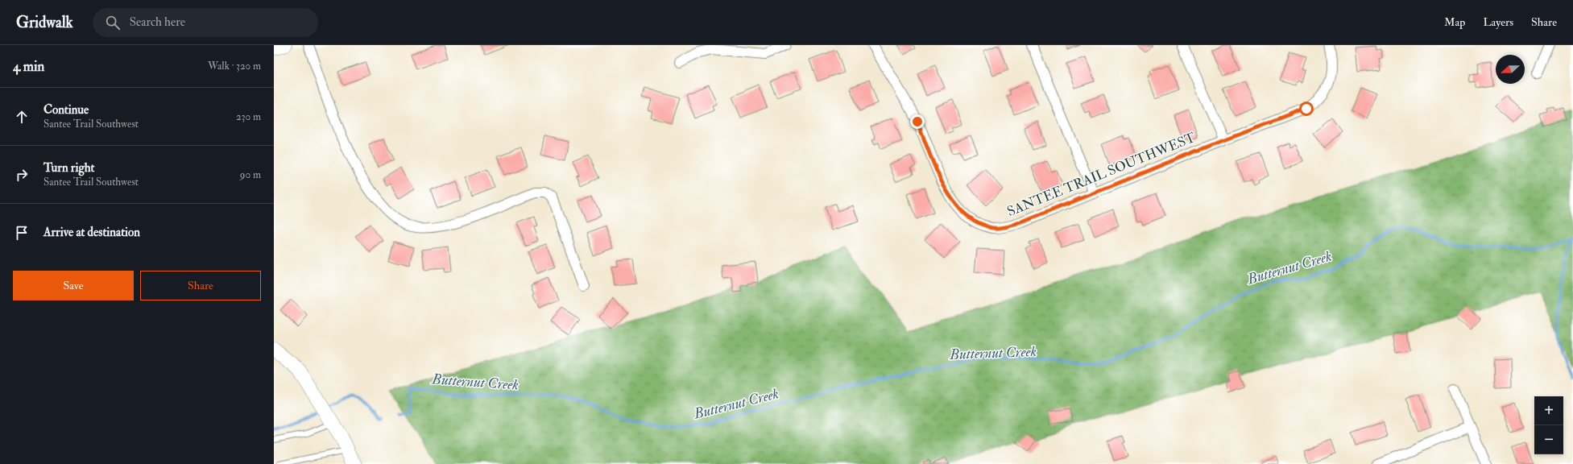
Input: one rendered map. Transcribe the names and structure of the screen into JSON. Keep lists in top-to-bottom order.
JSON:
{
  "streets": {
    "street": ["SANTEE TRAIL SOUTHWEST"]
  },
  "water": ["Butternut Creek"],
  "north": "left",
  "page": {
    "header": "Gridwalk",
    "search": "Search here",
    "nav": ["Map", "Layers", "Share"],
    "heading": ["4 min", "Walk · 320 m"],
    "list": [
      ["Continue", "Santee Trail Southwest", "230 m"],
      ["Turn right", "Santee Trail Southwest", "90 m"],
      "Arrive at destination"
    ],
    "buttons": ["Save", "Share"],
    "map_buttons": ["+", "−"]
  }
}
